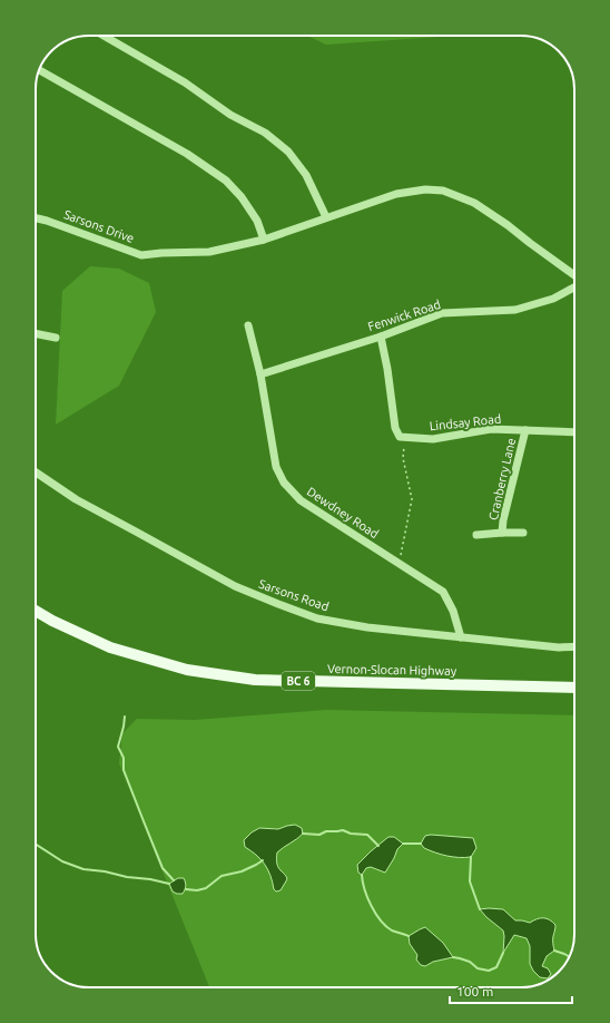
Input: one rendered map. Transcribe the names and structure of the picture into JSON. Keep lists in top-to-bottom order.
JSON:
{
  "streets": {
    "main road": ["Vernon-Slocan Highway", "BC 6"],
    "street": [
      "Sarsons Drive",
      "Fenwick Road",
      "Lindsay Road",
      "Cranberry Lane",
      "Dewdney Road",
      "Sarsons Road"
    ]
  },
  "crossings": [
    ["Fenwick Road", "Dewdney Road"],
    ["Lindsay Road", "Cranberry Lane"],
    ["Dewdney Road", "Sarsons Road"]
  ],
  "scale_bar": "100 m"
}
